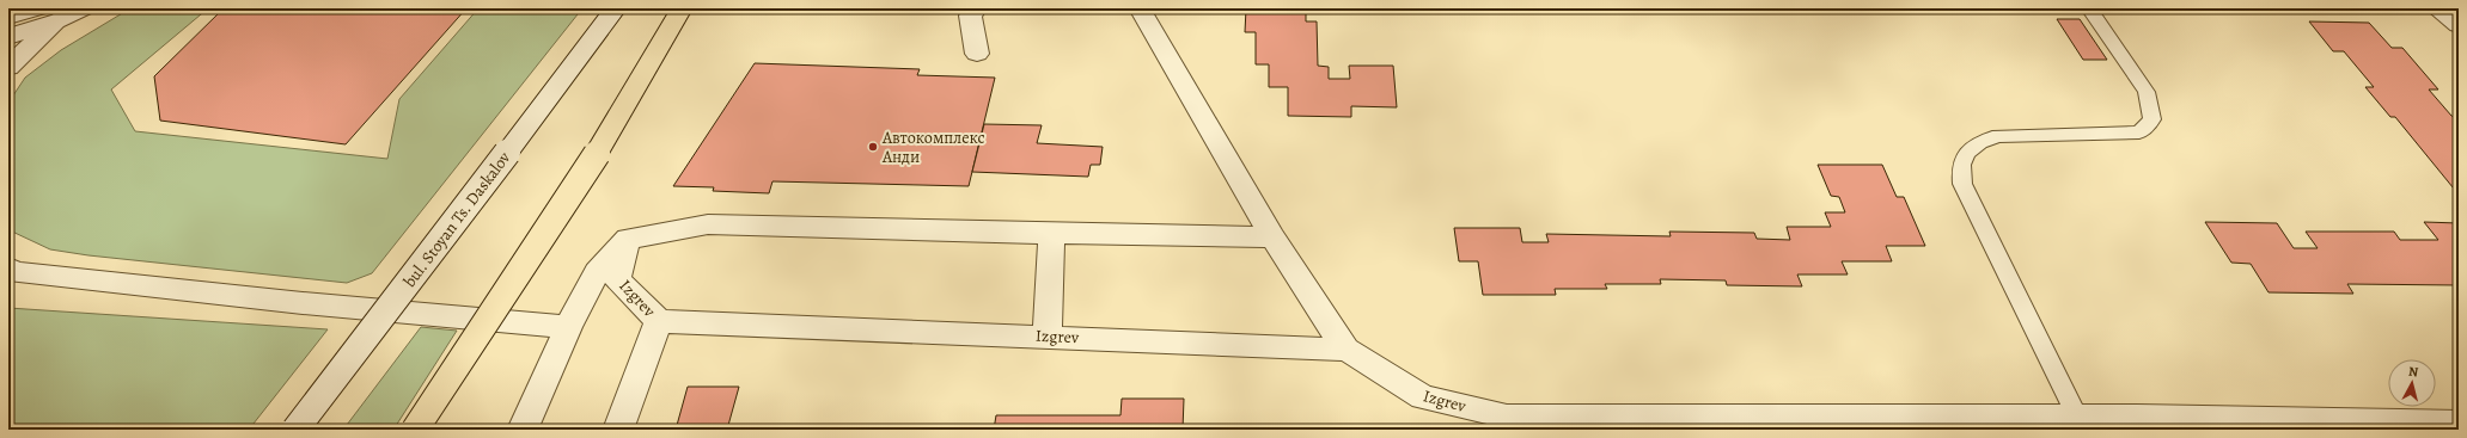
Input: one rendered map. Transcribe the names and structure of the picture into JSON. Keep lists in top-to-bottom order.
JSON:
{
  "streets": {
    "street": ["bul. Stoyan Ts. Daskalov", "Izgrev"]
  },
  "places": ["Автокомплекс Анди"],
  "north": "top"
}
